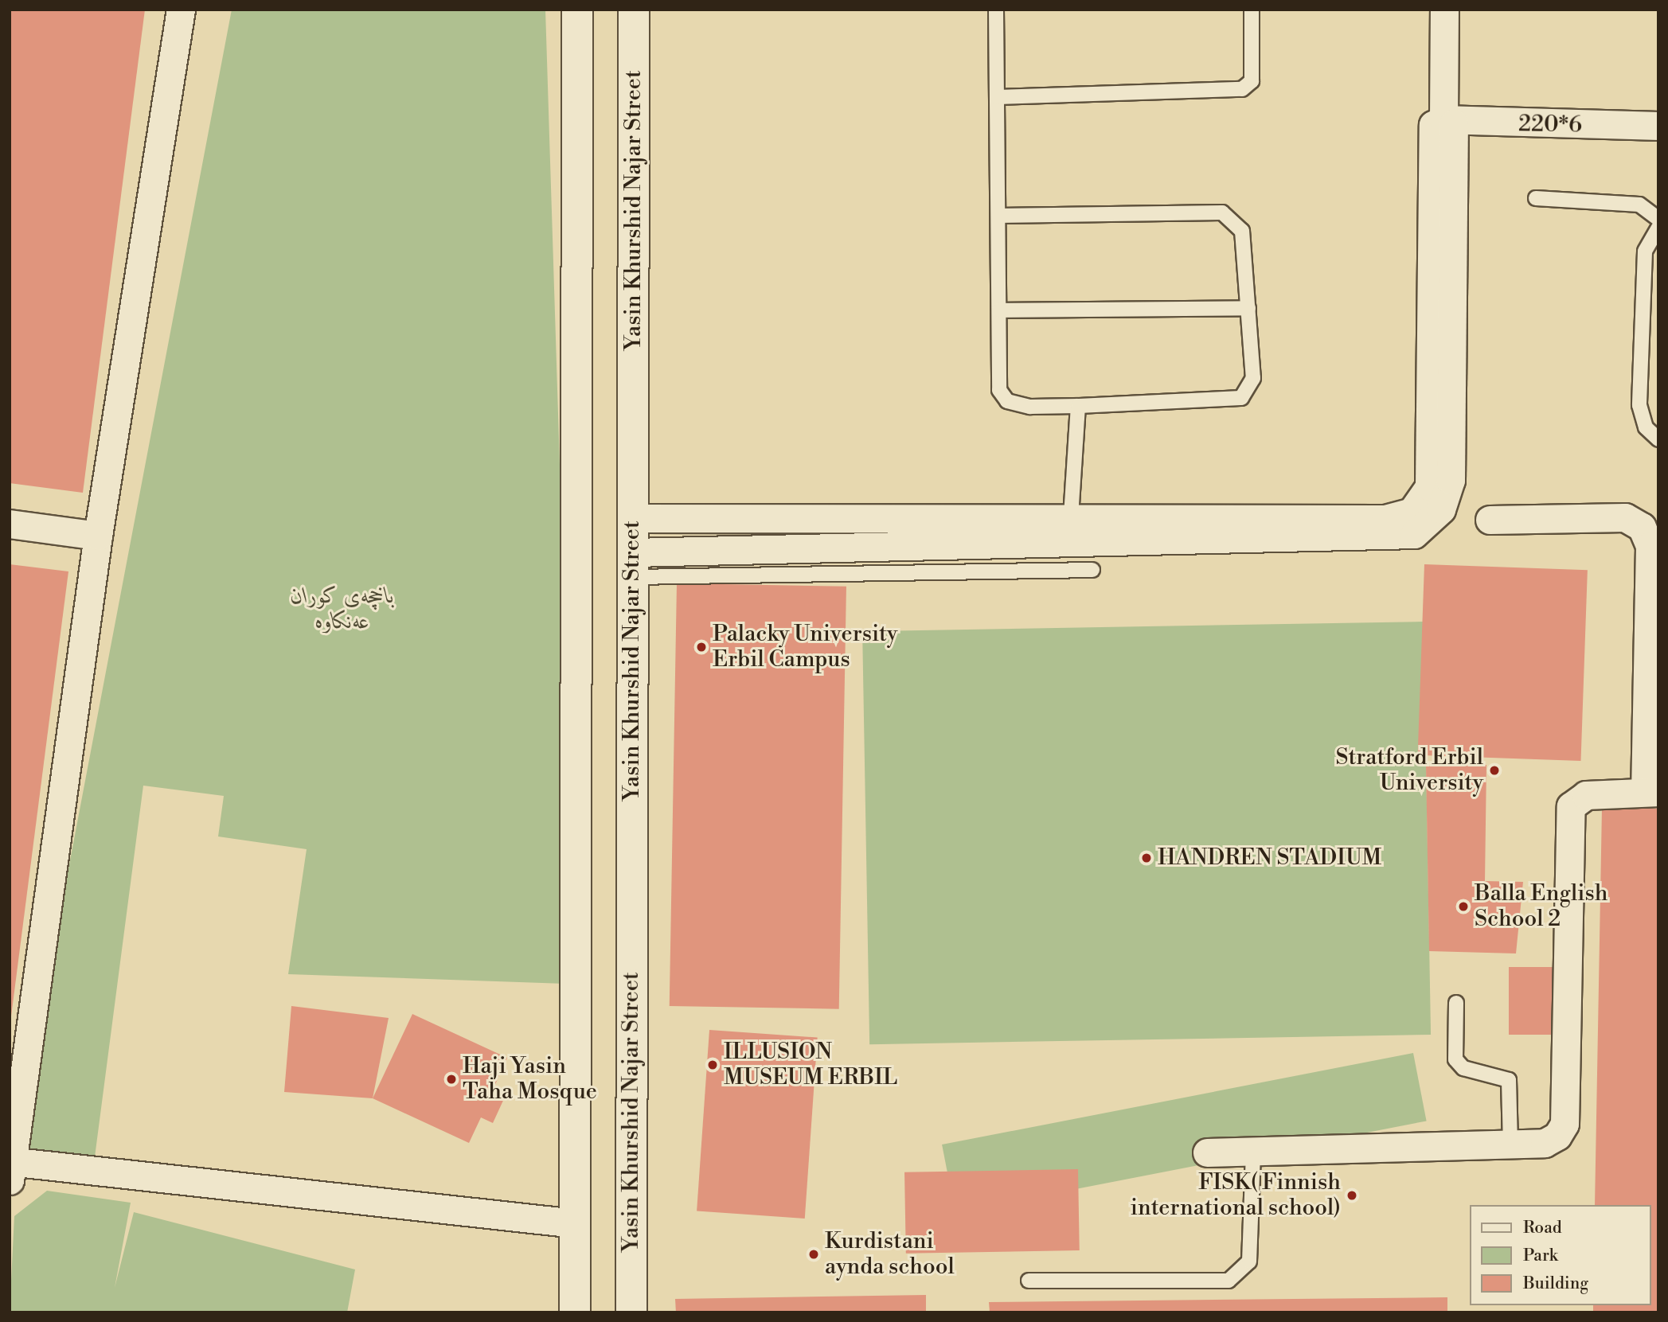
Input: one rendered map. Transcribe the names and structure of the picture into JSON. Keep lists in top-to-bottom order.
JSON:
{
  "streets": {
    "street": ["220*6", "Yasin Khurshid Najar Street"]
  },
  "parks": ["باخچەی کوران عەنکاوە"],
  "places": [
    "Palacky University Erbil Campus",
    "Stratford Erbil University",
    "HANDREN STADIUM",
    "Balla English School 2",
    "ILLUSION MUSEUM ERBIL",
    "Haji Yasin Taha Mosque",
    "FISK( Finnish international school)",
    "Kurdistani aynda school"
  ],
  "legend": ["Road", "Park", "Building"]
}
